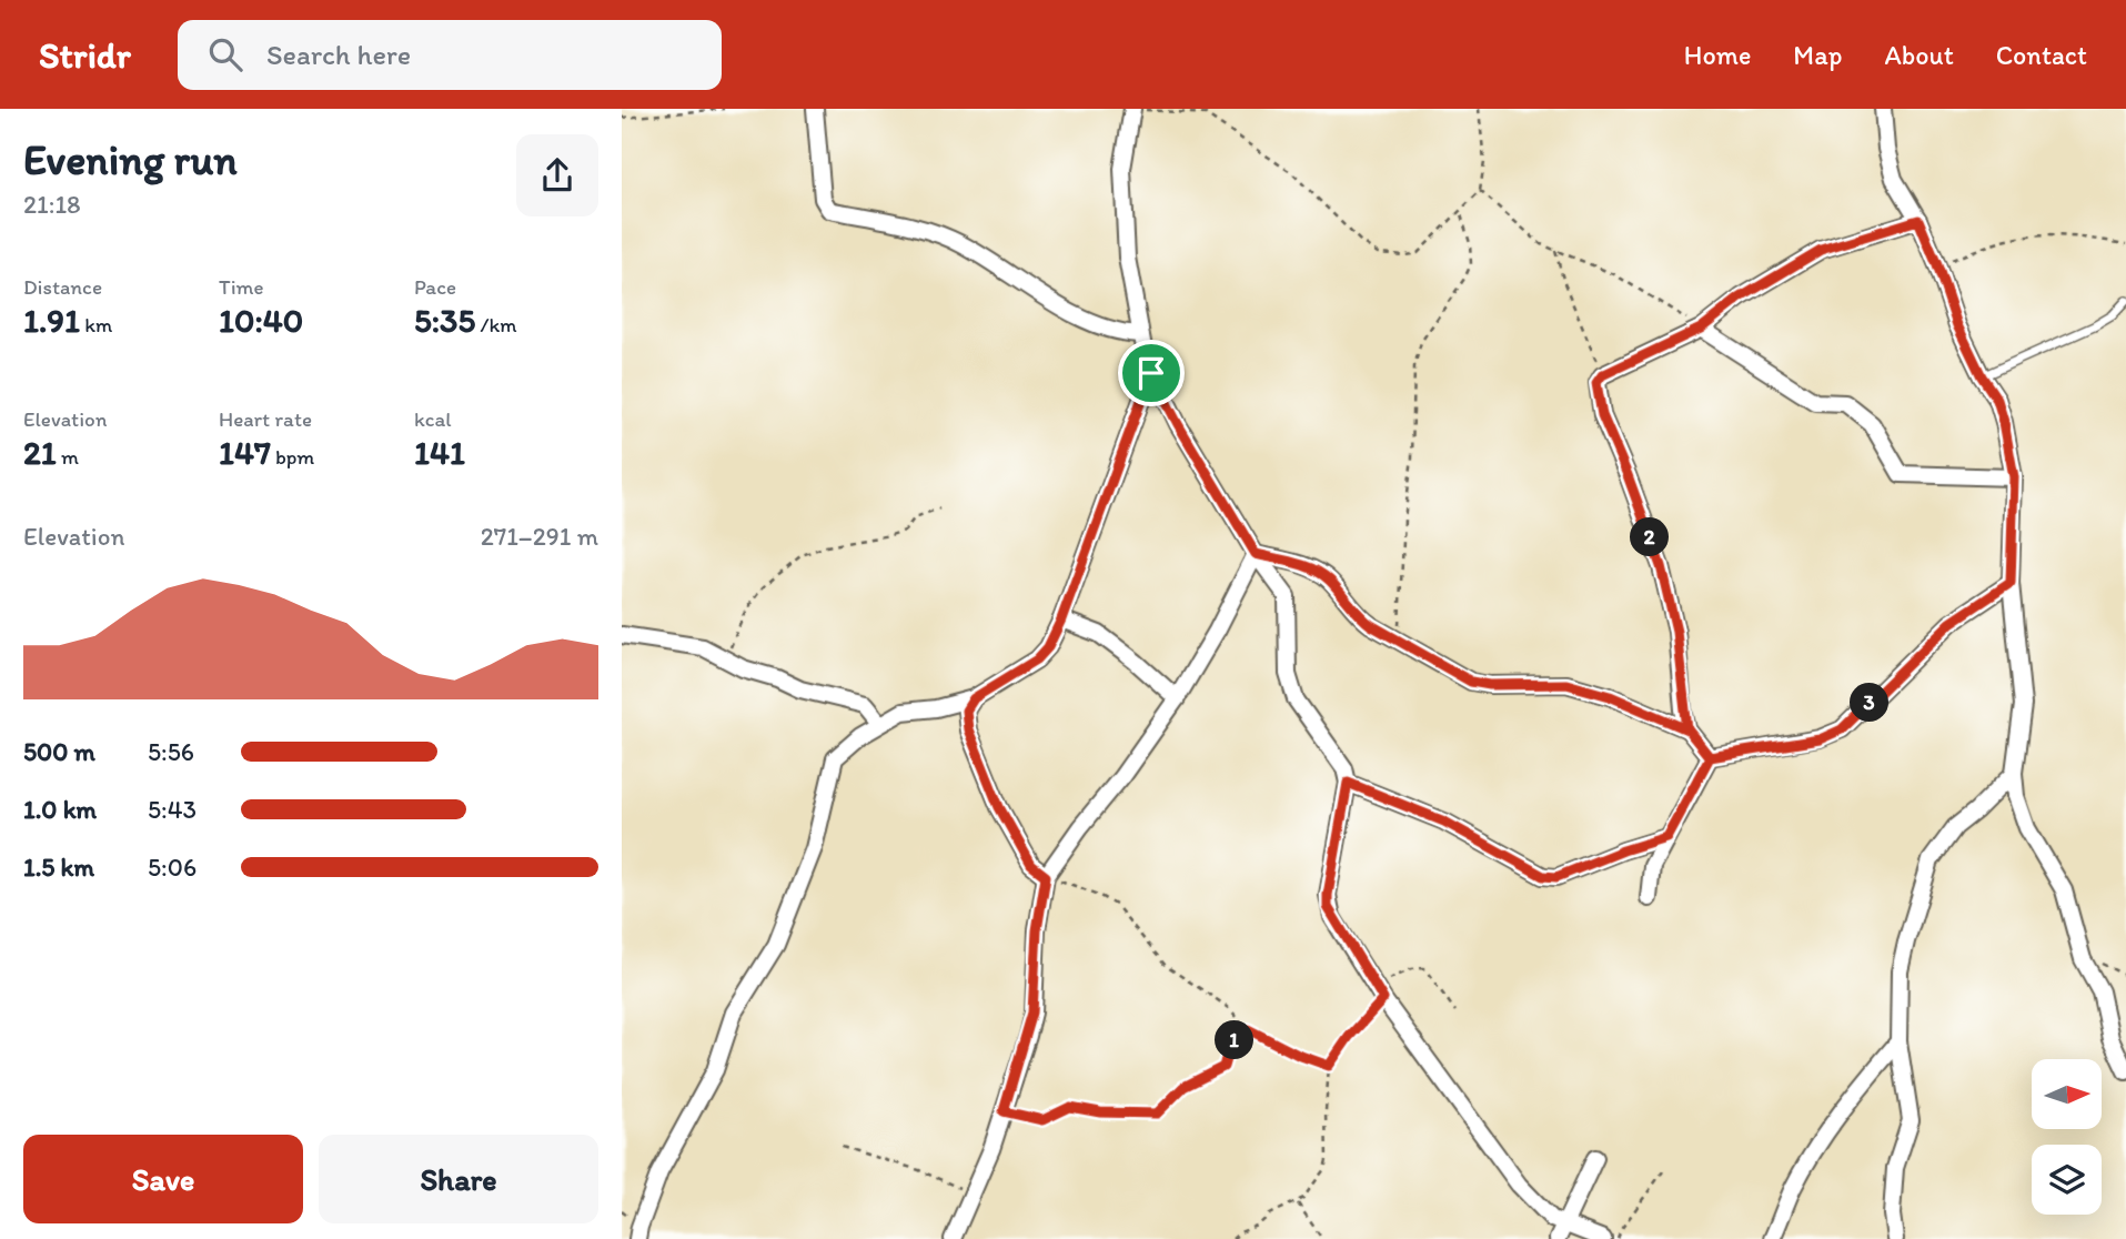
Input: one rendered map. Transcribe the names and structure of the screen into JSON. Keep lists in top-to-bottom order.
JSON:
{
  "north": "right",
  "page": {
    "header": "Stridr",
    "search": "Search here",
    "nav": [
      "Home",
      "Map",
      "About",
      "Contact"
    ],
    "heading": ["Evening run", "21:18"],
    "stats": [
      ["Distance", "1.91 km"],
      ["Time", "10:40"],
      ["Pace", "5:35 /km"],
      ["Elevation", "21 m"],
      ["Heart rate", "147 bpm"],
      ["kcal", "141"]
    ],
    "chart": ["Elevation", "271–291 m"],
    "pins": ["2", "3", "1"],
    "list": [
      {
        "name": "500 m",
        "note": "5:56"
      },
      {
        "name": "1.0 km",
        "note": "5:43"
      },
      {
        "name": "1.5 km",
        "note": "5:06"
      }
    ],
    "buttons": ["Save", "Share"]
  }
}
